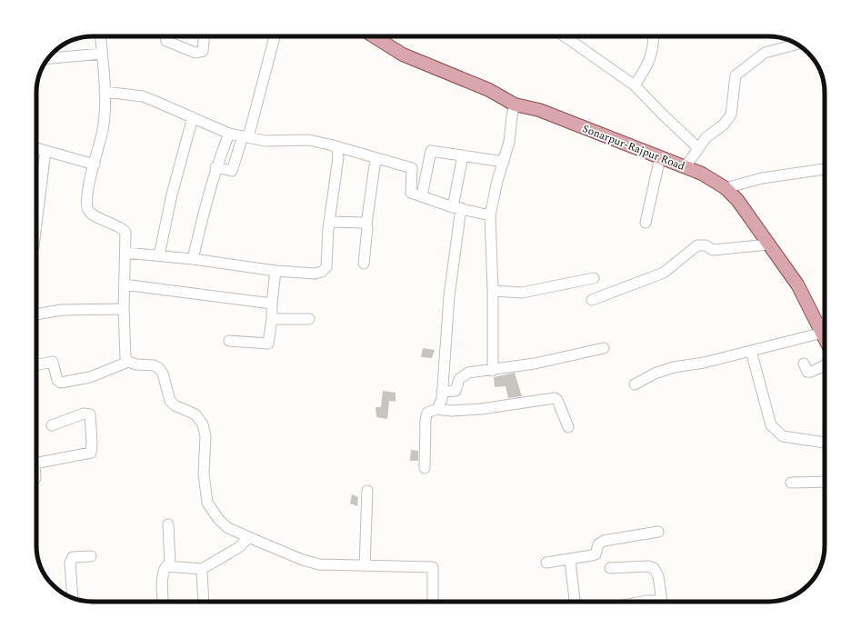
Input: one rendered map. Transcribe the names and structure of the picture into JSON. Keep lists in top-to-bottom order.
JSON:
{
  "streets": {
    "main road": ["Sonarpur-Rajpur Road"]
  }
}
